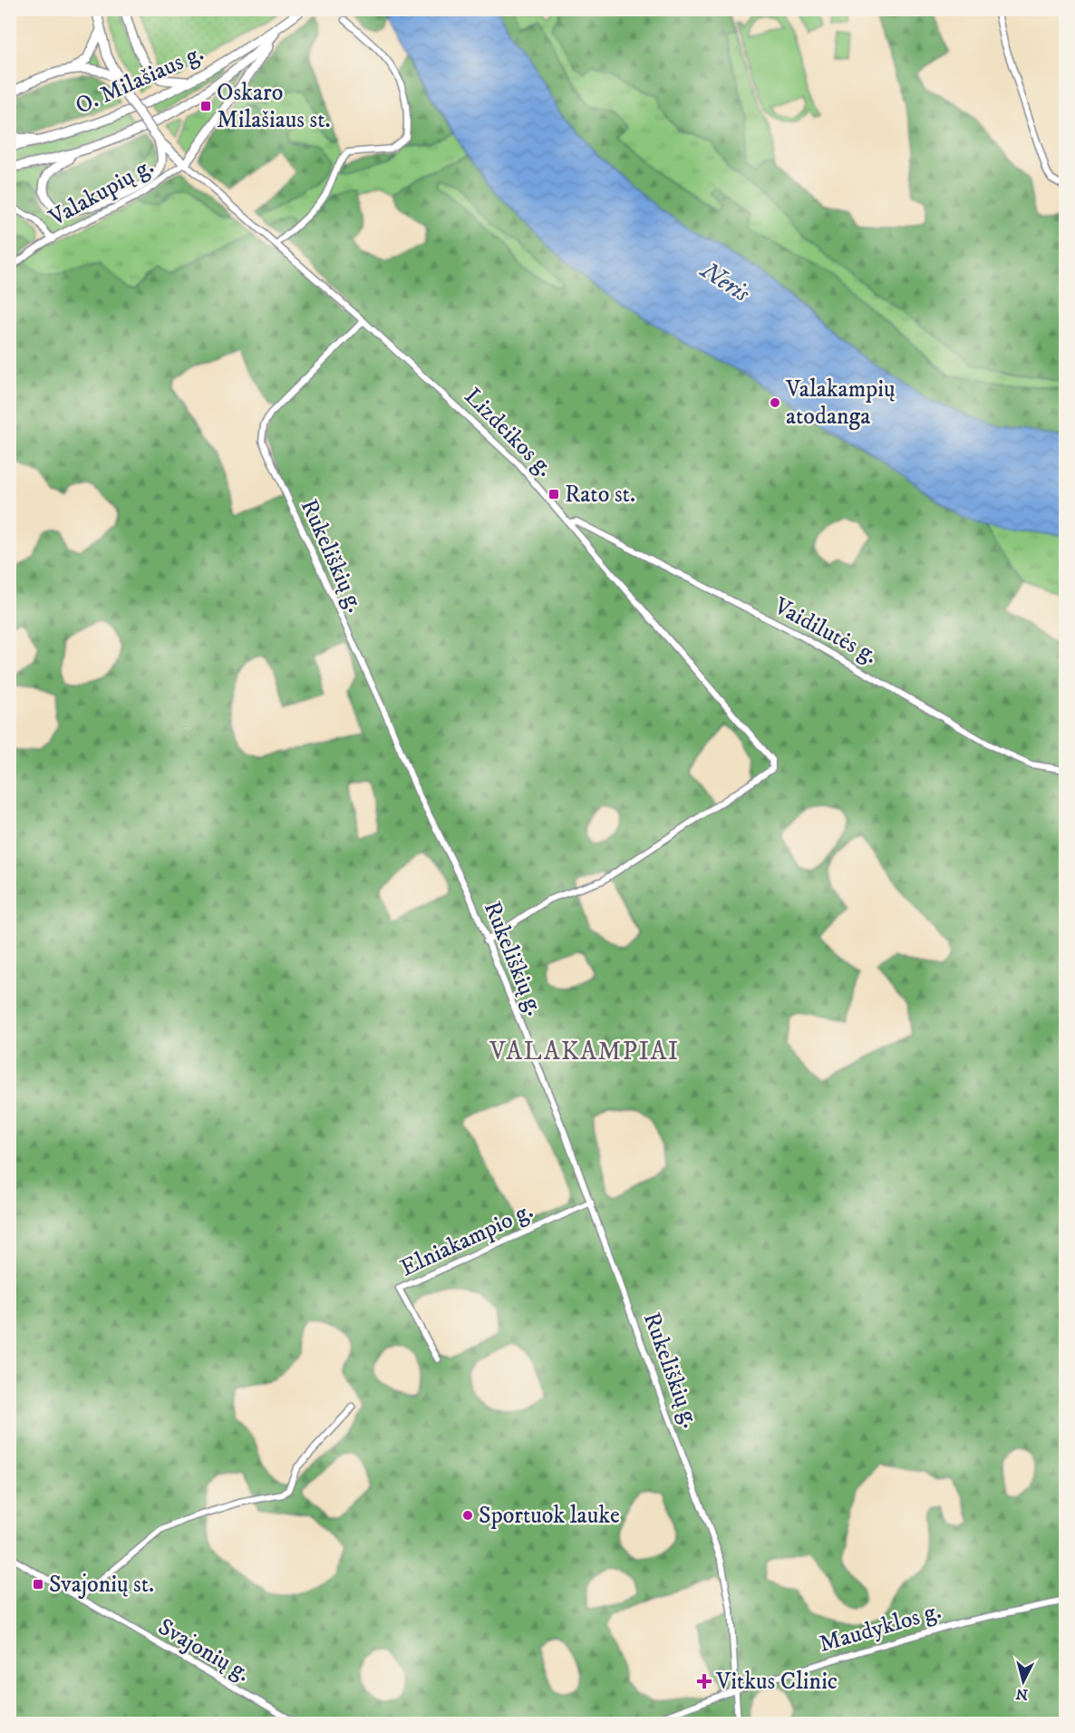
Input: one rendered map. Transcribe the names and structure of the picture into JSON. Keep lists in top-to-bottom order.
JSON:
{
  "streets": {
    "main road": ["O. Milašiaus g."],
    "street": [
      "Valakupių g.",
      "Lizdeikos g.",
      "Rukeliškių g.",
      "Vaidilutės g.",
      "Elniakampio g.",
      "Maudyklos g.",
      "Svajonių g."
    ]
  },
  "crossings": [
    ["Valakupių g.", "Lizdeikos g."],
    ["Lizdeikos g.", "Rukeliškių g."],
    ["Lizdeikos g.", "Vaidilutės g."],
    ["Rukeliškių g.", "Elniakampio g."],
    ["Rukeliškių g.", "Maudyklos g."]
  ],
  "districts": ["VALAKAMPIAI"],
  "water": ["Neris"],
  "places": {
    "transit": ["Oskaro Milašiaus st.", "Rato st.", "Svajonių st."],
    "other": ["Valakampių atodanga", "Sportuok lauke"],
    "health": ["Vitkus Clinic"]
  },
  "north": "bottom"
}
